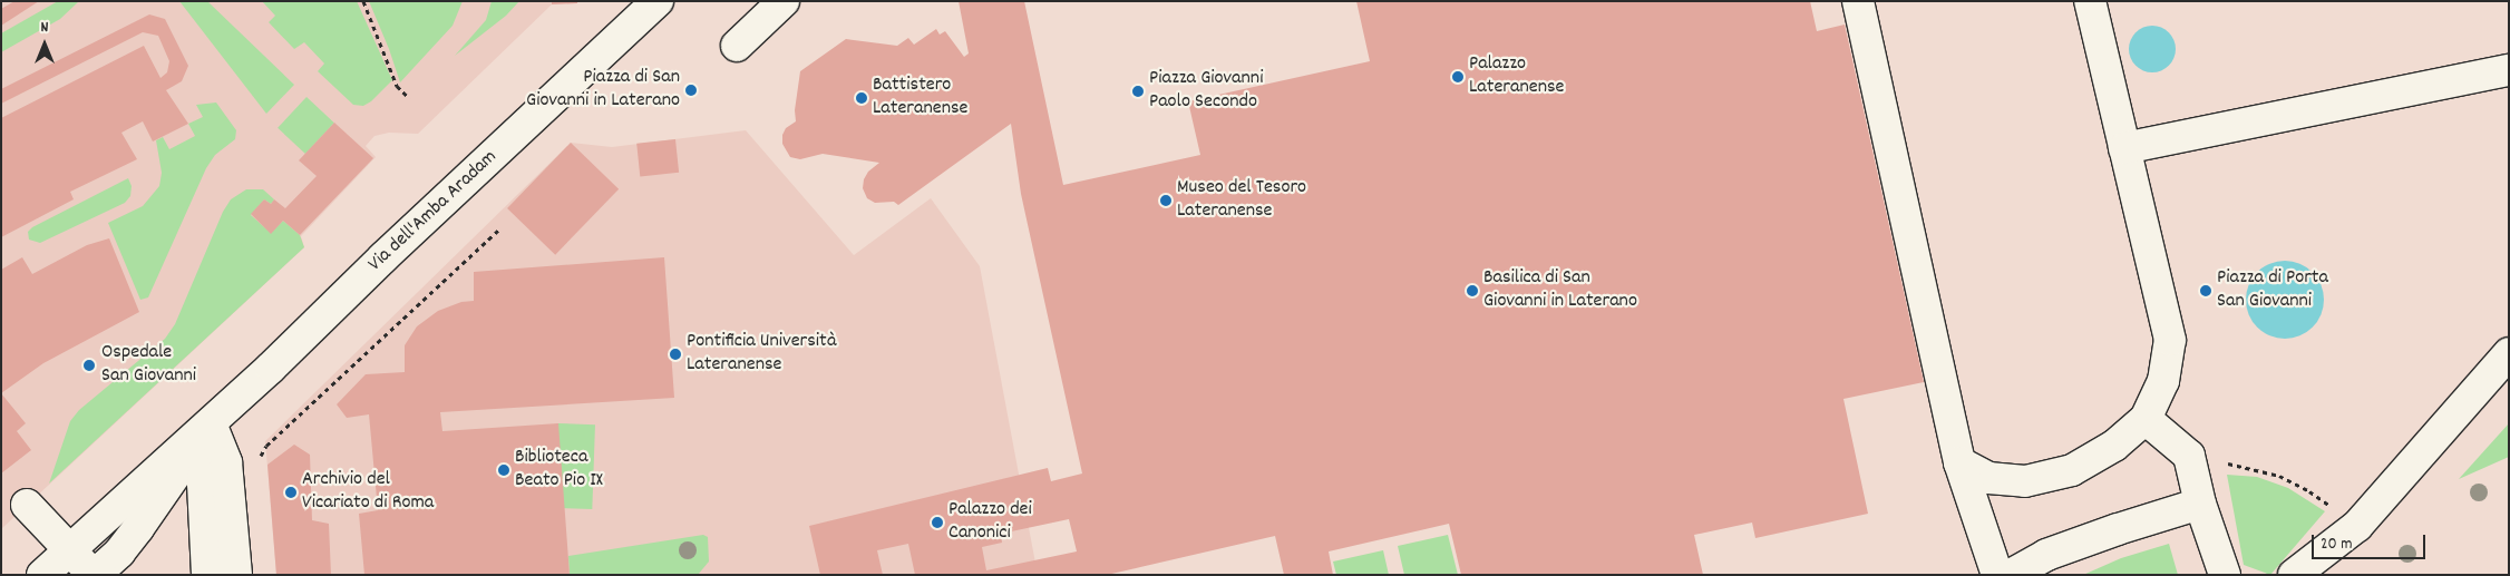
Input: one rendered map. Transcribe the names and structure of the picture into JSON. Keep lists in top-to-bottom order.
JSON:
{
  "streets": {
    "street": ["Via dell'Amba Aradam"]
  },
  "places": [
    "Palazzo Lateranense",
    "Piazza di San Giovanni in Laterano",
    "Piazza Giovanni Paolo Secondo",
    "Battistero Lateranense",
    "Museo del Tesoro Lateranense",
    "Basilica di San Giovanni in Laterano",
    "Piazza di Porta San Giovanni",
    "Pontificia Università Lateranense",
    "Ospedale San Giovanni",
    "Biblioteca Beato Pio IX",
    "Archivio del Vicariato di Roma",
    "Palazzo dei Canonici"
  ],
  "scale_bar": "20 m",
  "north": "top"
}
